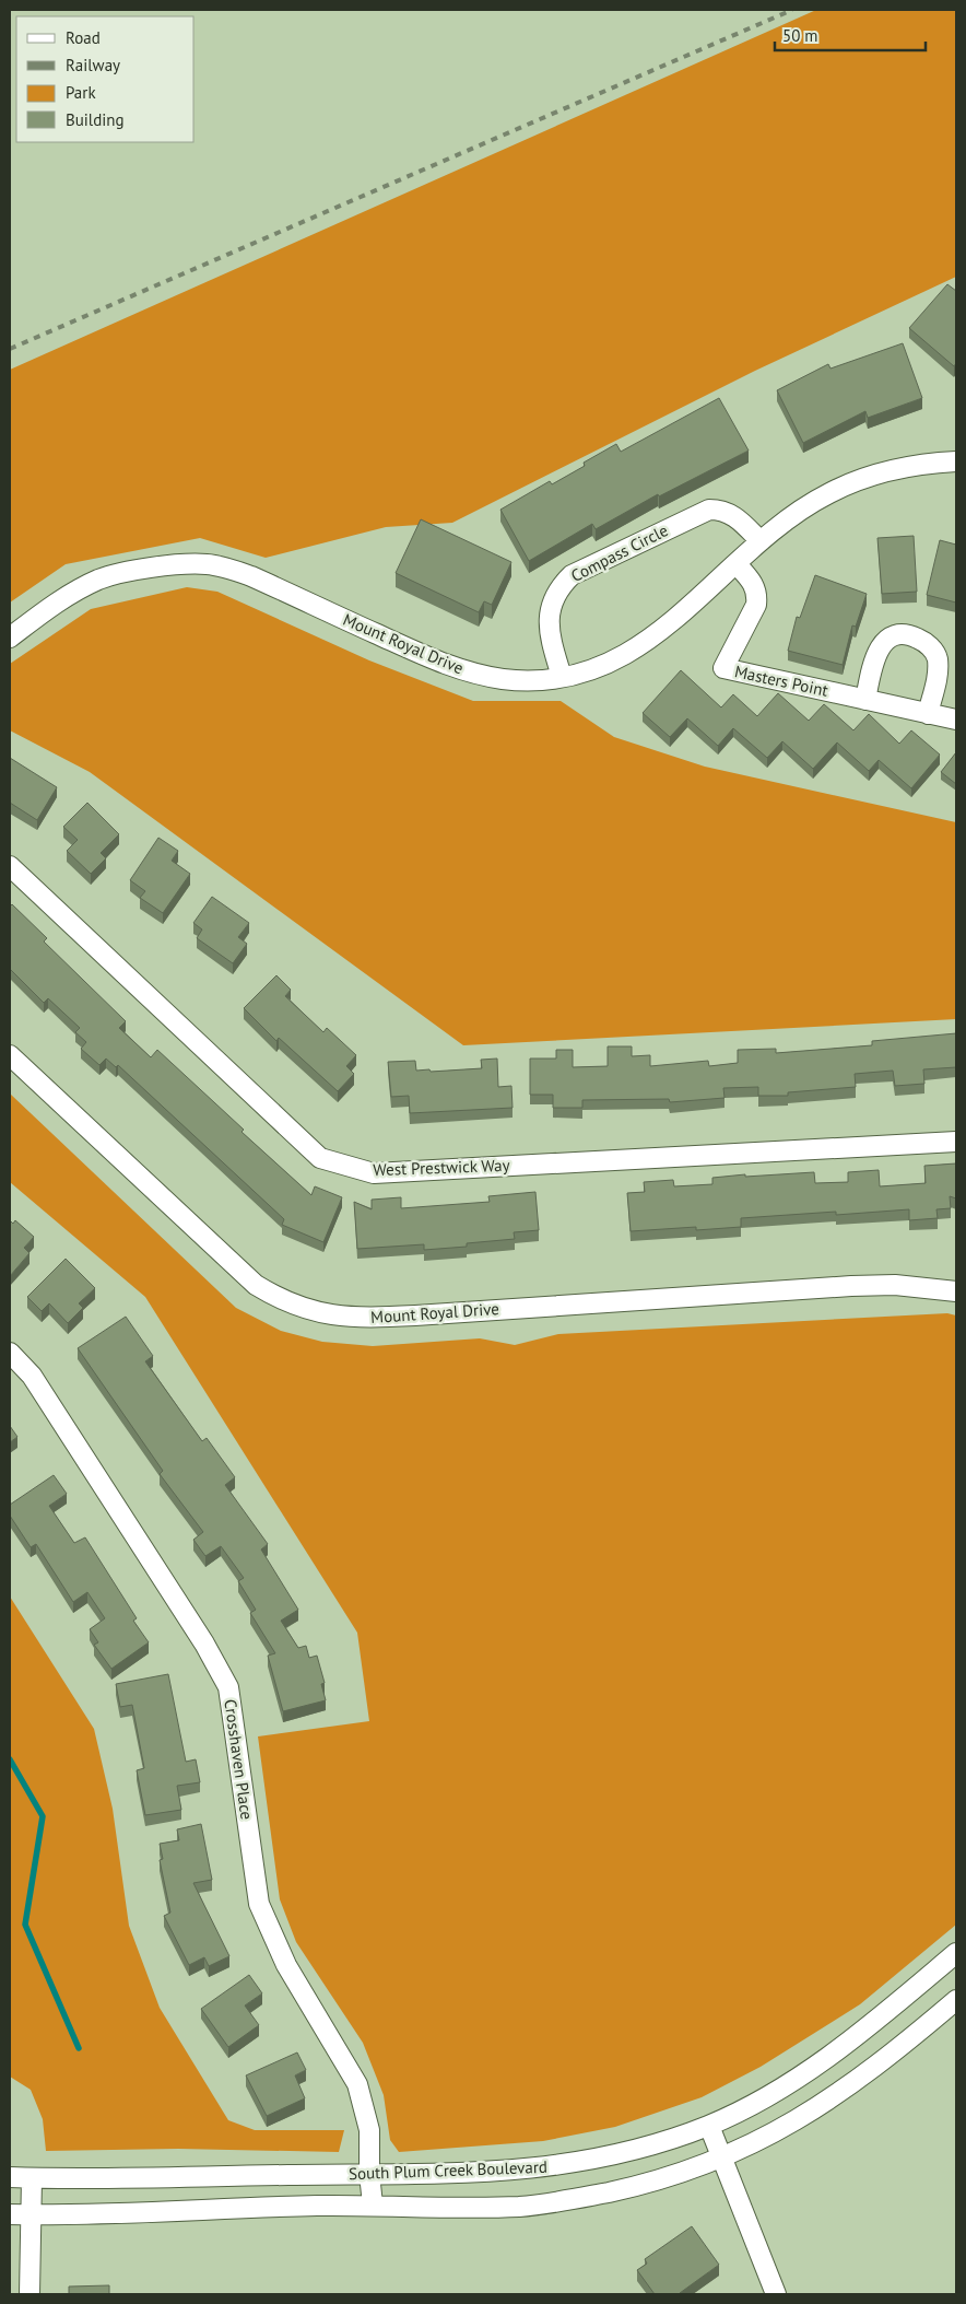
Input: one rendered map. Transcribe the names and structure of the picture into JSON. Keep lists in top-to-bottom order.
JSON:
{
  "streets": {
    "street": [
      "Compass Circle",
      "Mount Royal Drive",
      "Masters Point",
      "West Prestwick Way",
      "Crosshaven Place",
      "South Plum Creek Boulevard"
    ]
  },
  "crossings": [
    ["Compass Circle", "Mount Royal Drive"],
    ["Mount Royal Drive", "Masters Point"],
    ["Crosshaven Place", "South Plum Creek Boulevard"]
  ],
  "legend": [
    "Road",
    "Railway",
    "Park",
    "Building"
  ],
  "scale_bar": "50 m"
}
